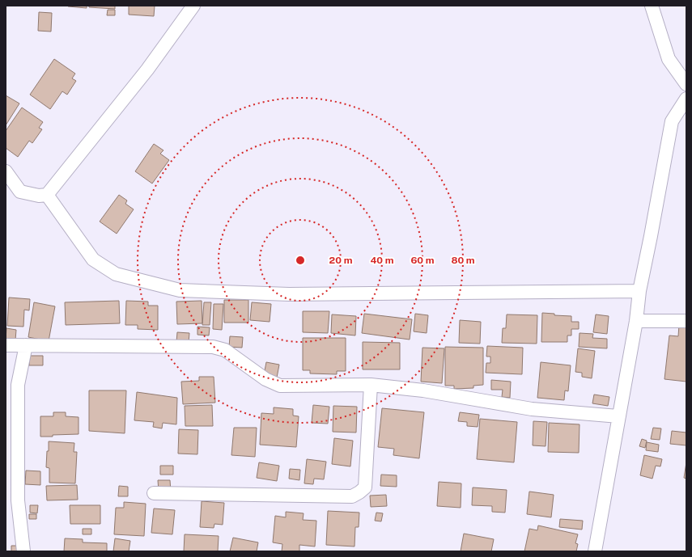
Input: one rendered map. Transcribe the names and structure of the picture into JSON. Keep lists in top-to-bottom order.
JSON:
{
  "rings": [
    "20 m",
    "40 m",
    "60 m",
    "80 m"
  ]
}
